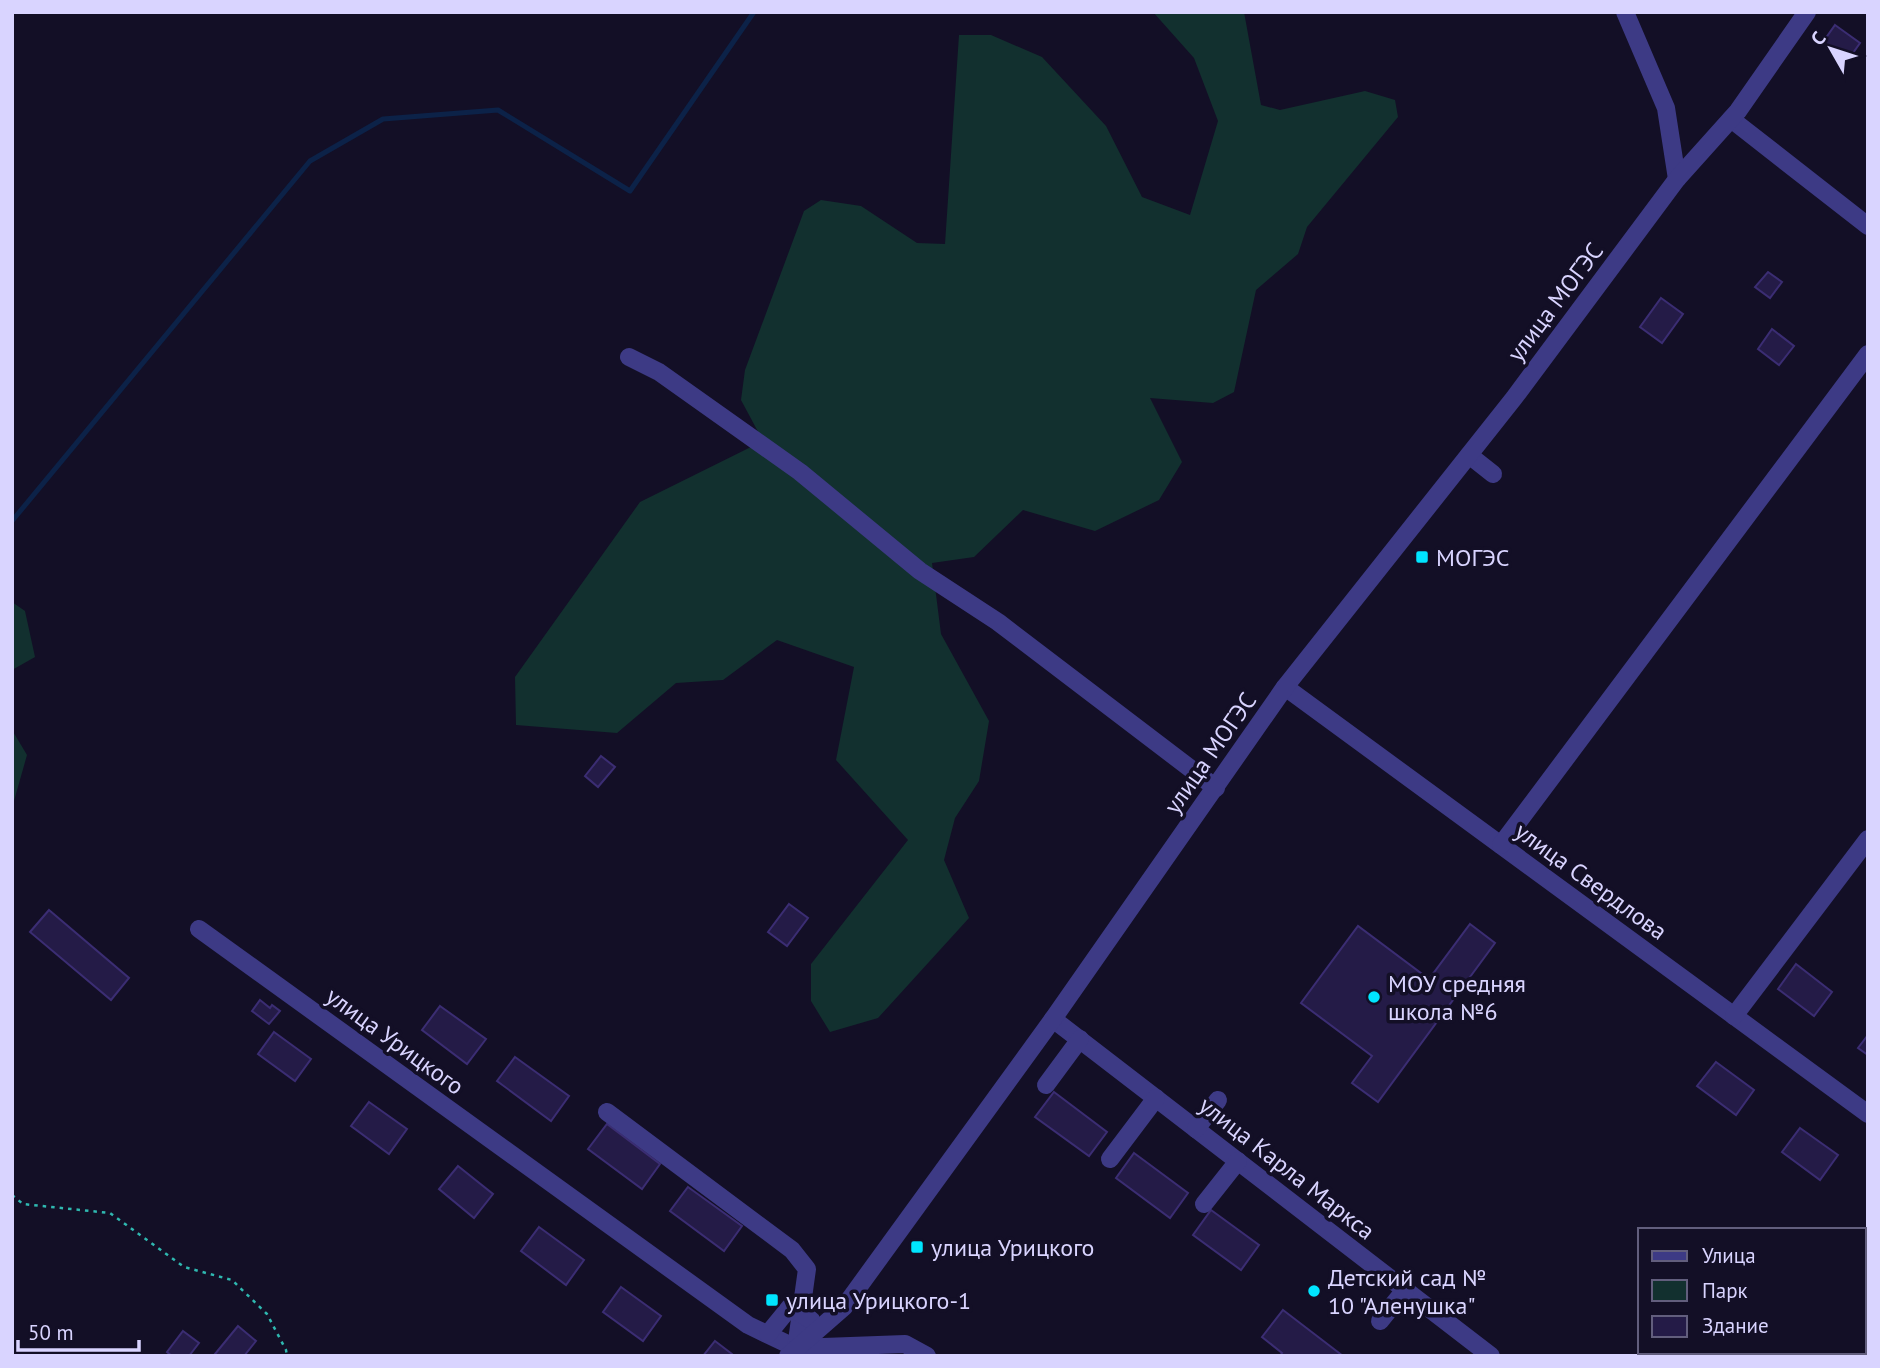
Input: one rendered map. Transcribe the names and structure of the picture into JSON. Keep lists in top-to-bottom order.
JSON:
{
  "streets": {
    "street": [
      "улица МОГЭС",
      "улица Свердлова",
      "улица Урицкого",
      "улица Карла Маркса"
    ]
  },
  "crossings": [
    ["улица МОГЭС", "улица Свердлова"],
    ["улица МОГЭС", "улица Урицкого"],
    ["улица МОГЭС", "улица Карла Маркса"]
  ],
  "places": {
    "transit": ["МОГЭС", "улица Урицкого", "улица Урицкого-1"],
    "other": ["МОУ средняя школа №6", "Детский сад № 10 \"Аленушка\""]
  },
  "legend": ["Улица", "Парк", "Здание"],
  "scale_bar": "50 m",
  "north": "top left"
}
